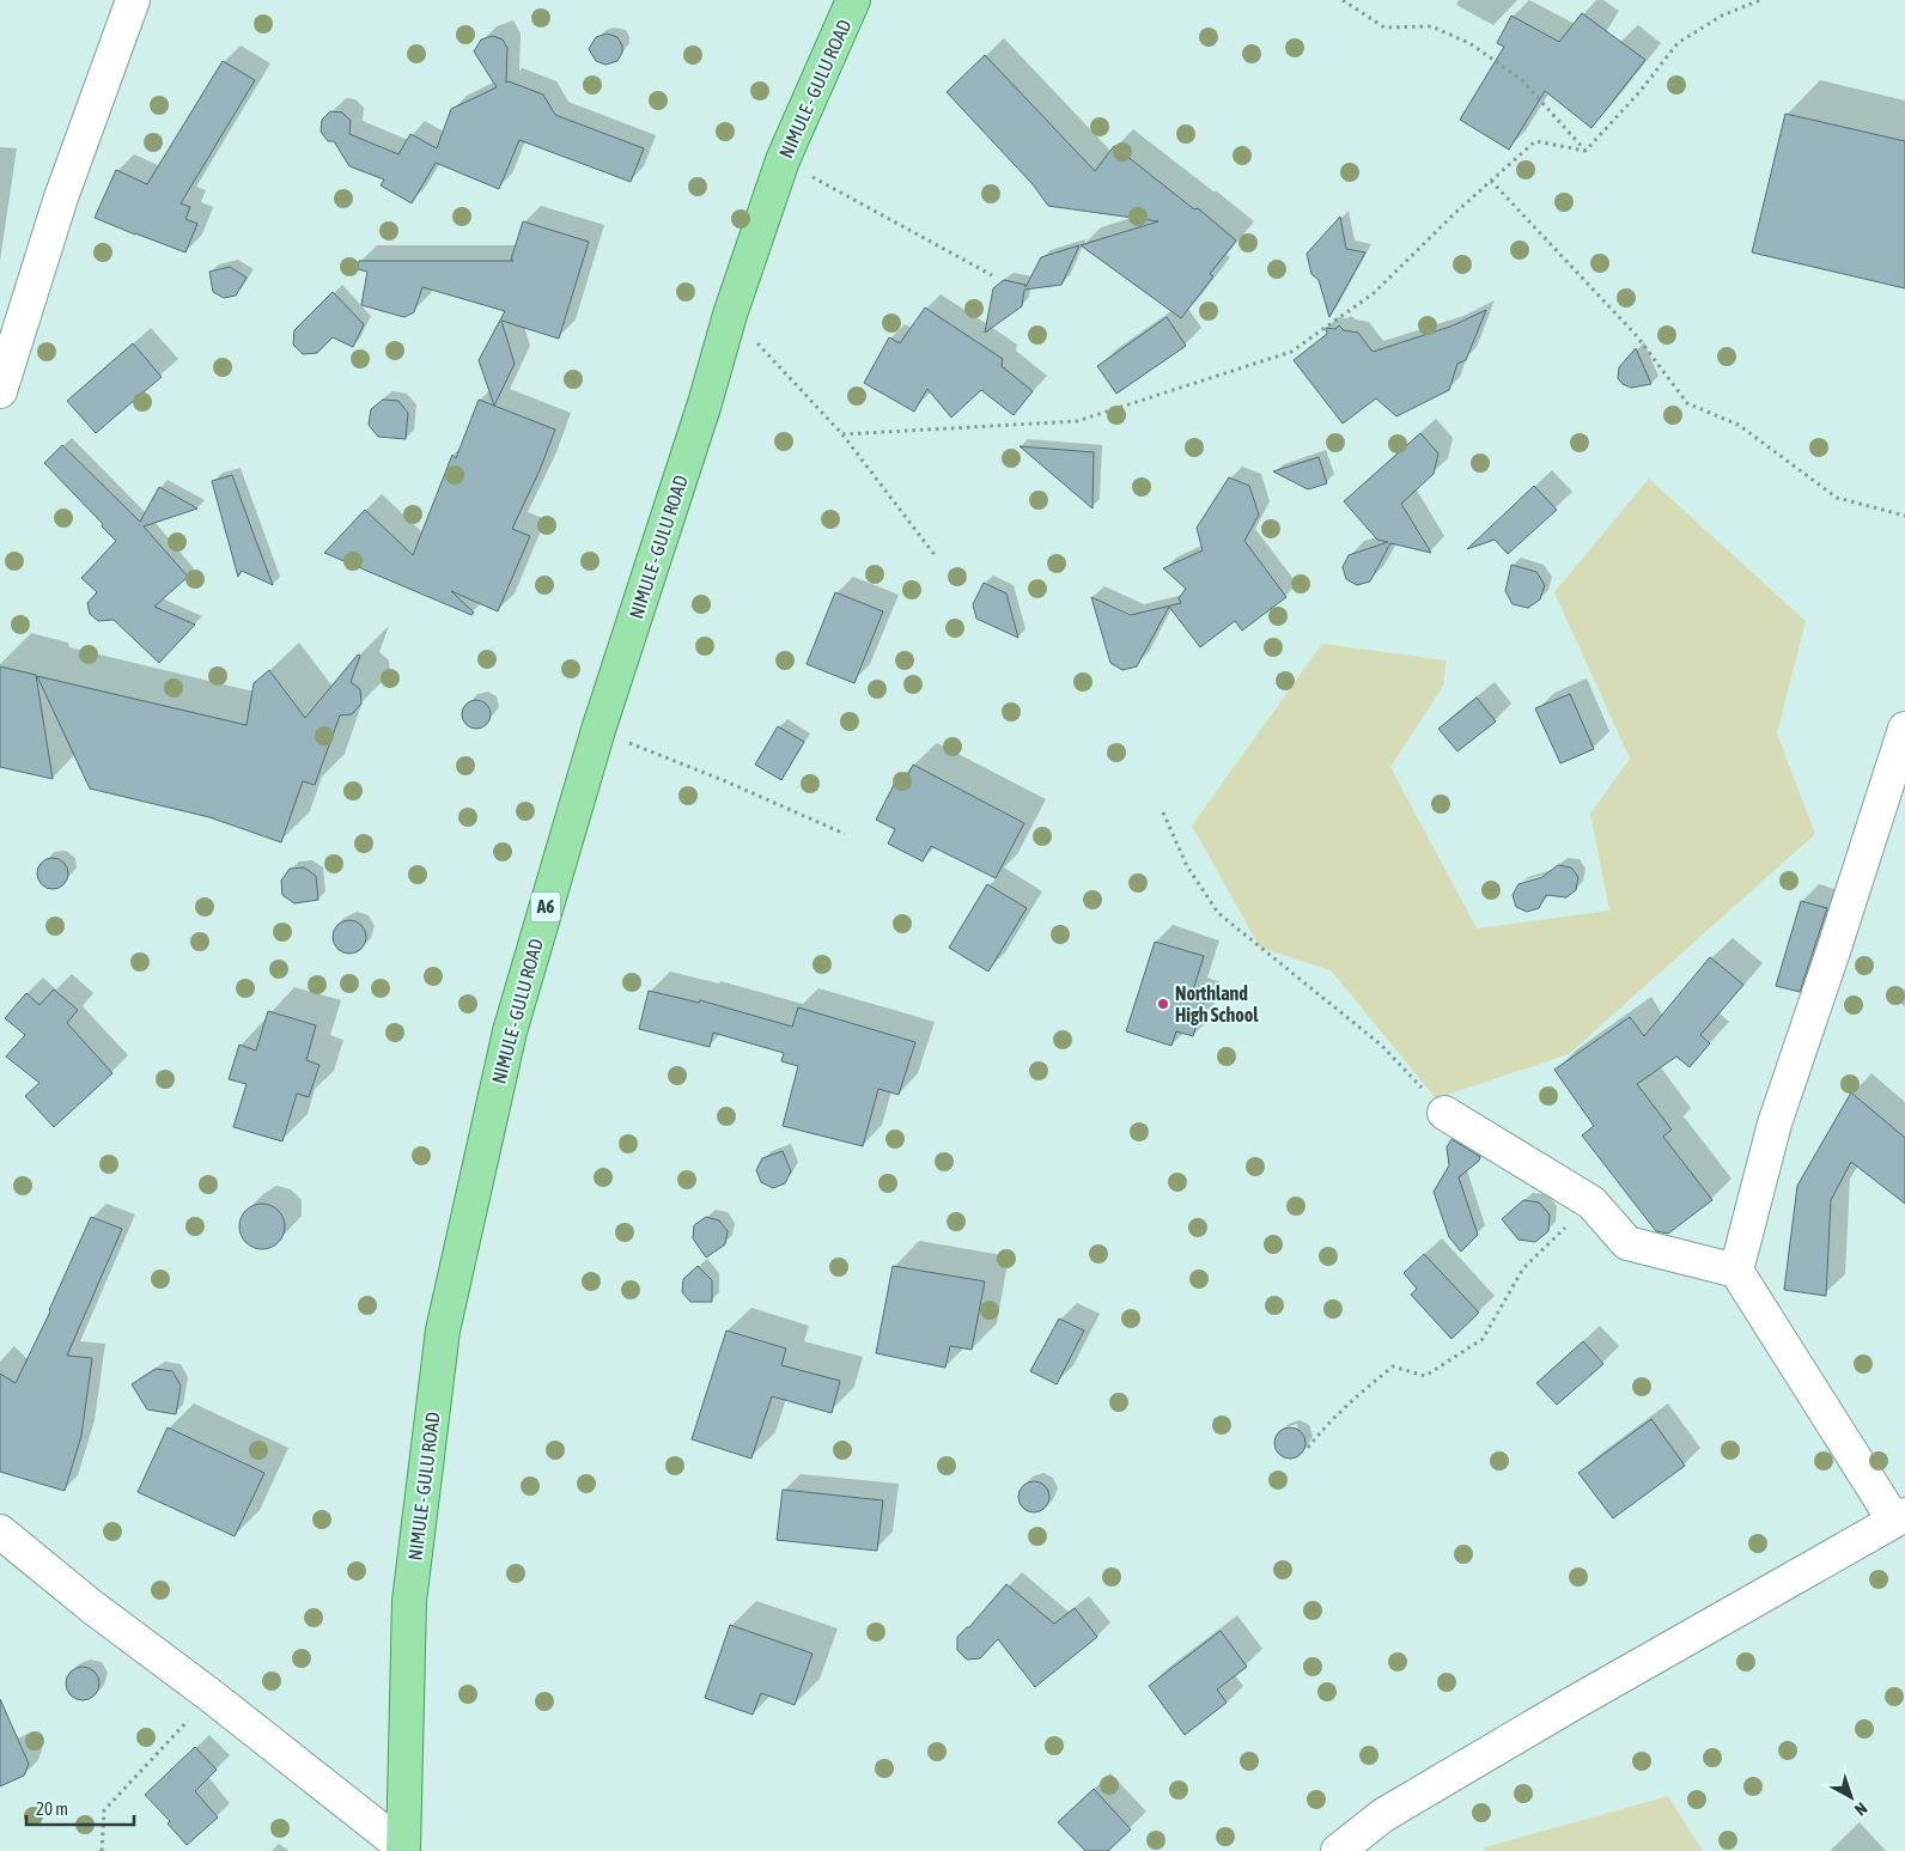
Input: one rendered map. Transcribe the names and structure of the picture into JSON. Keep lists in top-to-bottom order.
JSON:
{
  "streets": {
    "main road": ["NIMULE - GULU ROAD", "A6"]
  },
  "places": ["Northland High School"],
  "scale_bar": "20 m",
  "north": "bottom right"
}
